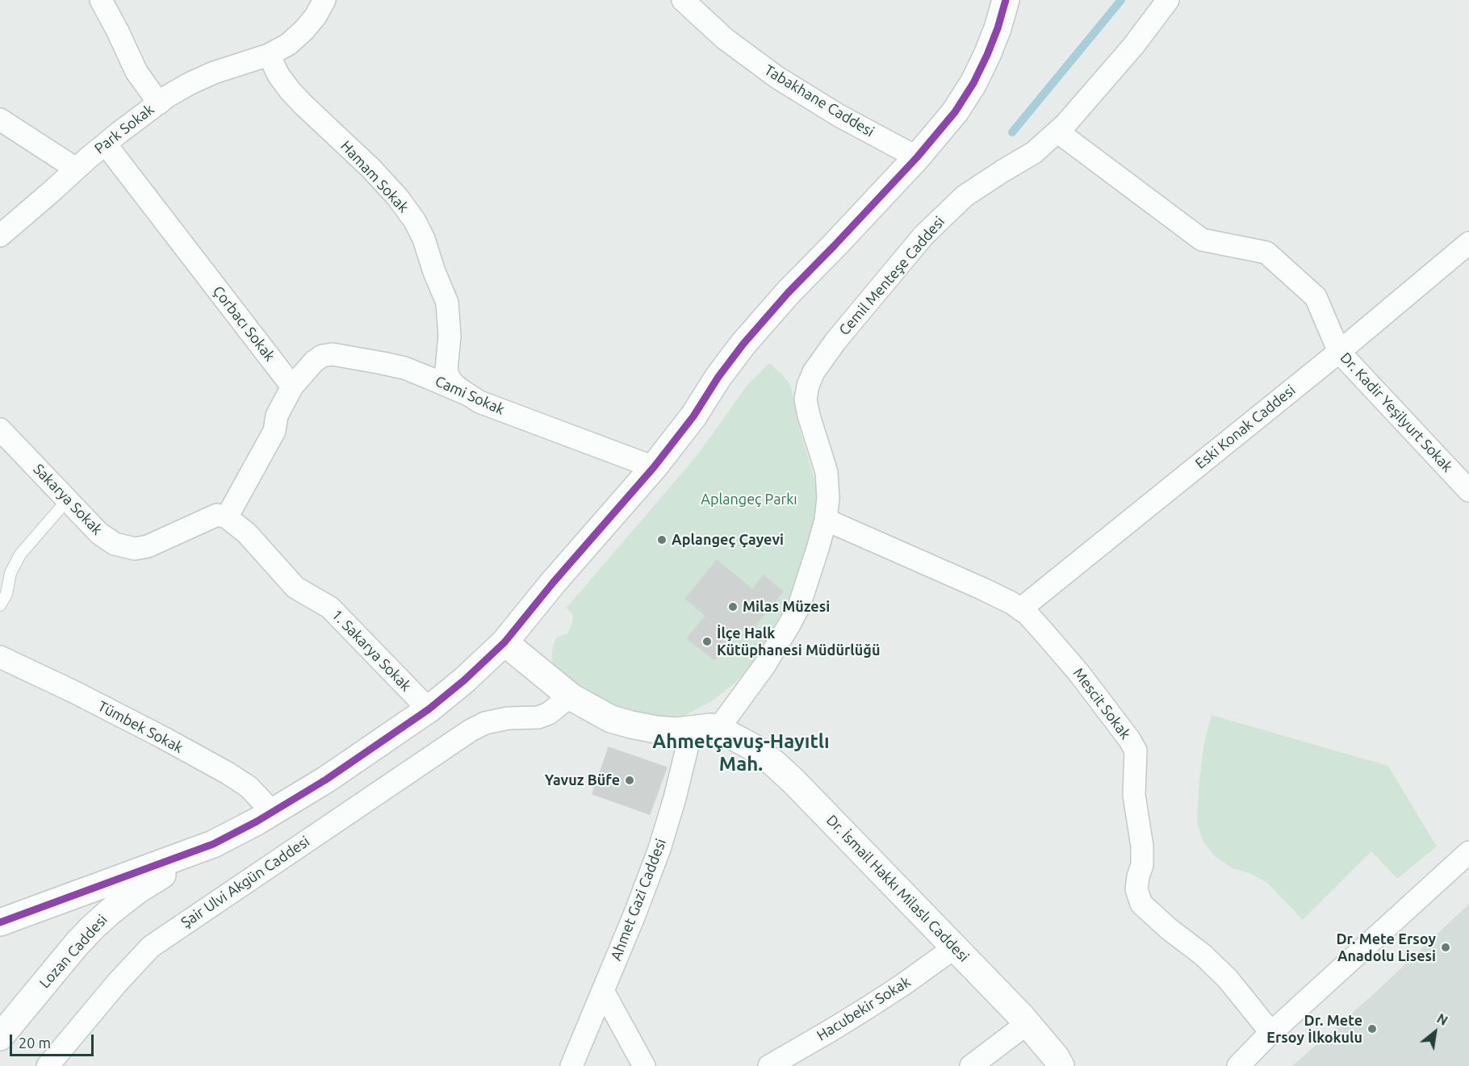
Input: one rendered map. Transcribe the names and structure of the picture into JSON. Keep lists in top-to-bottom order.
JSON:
{
  "streets": {
    "street": [
      "Tabakhane Caddesi",
      "Park Sokak",
      "Hamam Sokak",
      "Cemil Menteşe Caddesi",
      "Çorbacı Sokak",
      "Cami Sokak",
      "Dr. Kadir Yeşilyurt Sokak",
      "Eski Konak Caddesi",
      "Sakarya Sokak",
      "1. Sakarya Sokak",
      "Mescit Sokak",
      "Tümbek Sokak",
      "Şair Ulvi Akgün Caddesi",
      "Dr. İsmail Hakkı Milaslı Caddesi",
      "Ahmet Gazi Caddesi",
      "Lozan Caddesi",
      "Hacubekir Sokak"
    ]
  },
  "crossings": [
    ["Park Sokak", "Hamam Sokak"],
    ["Park Sokak", "Çorbacı Sokak"],
    ["Hamam Sokak", "Cami Sokak"],
    ["Cemil Menteşe Caddesi", "Dr. Kadir Yeşilyurt Sokak"],
    ["Cemil Menteşe Caddesi", "Mescit Sokak"],
    ["Cemil Menteşe Caddesi", "Dr. İsmail Hakkı Milaslı Caddesi"],
    ["Çorbacı Sokak", "Cami Sokak"],
    ["Dr. Kadir Yeşilyurt Sokak", "Eski Konak Caddesi"],
    ["Eski Konak Caddesi", "Mescit Sokak"],
    ["Sakarya Sokak", "1. Sakarya Sokak"],
    ["Dr. İsmail Hakkı Milaslı Caddesi", "Hacubekir Sokak"]
  ],
  "districts": ["Ahmetçavuş-Hayıtlı Mah."],
  "parks": ["Aplangeç Parkı"],
  "places": [
    "Aplangeç Çayevi",
    "Milas Müzesi",
    "İlçe Halk Kütüphanesi Müdürlüğü",
    "Yavuz Büfe",
    "Dr. Mete Ersoy Anadolu Lisesi",
    "Dr. Mete Ersoy İlkokulu"
  ],
  "scale_bar": "20 m",
  "north": "top right"
}
